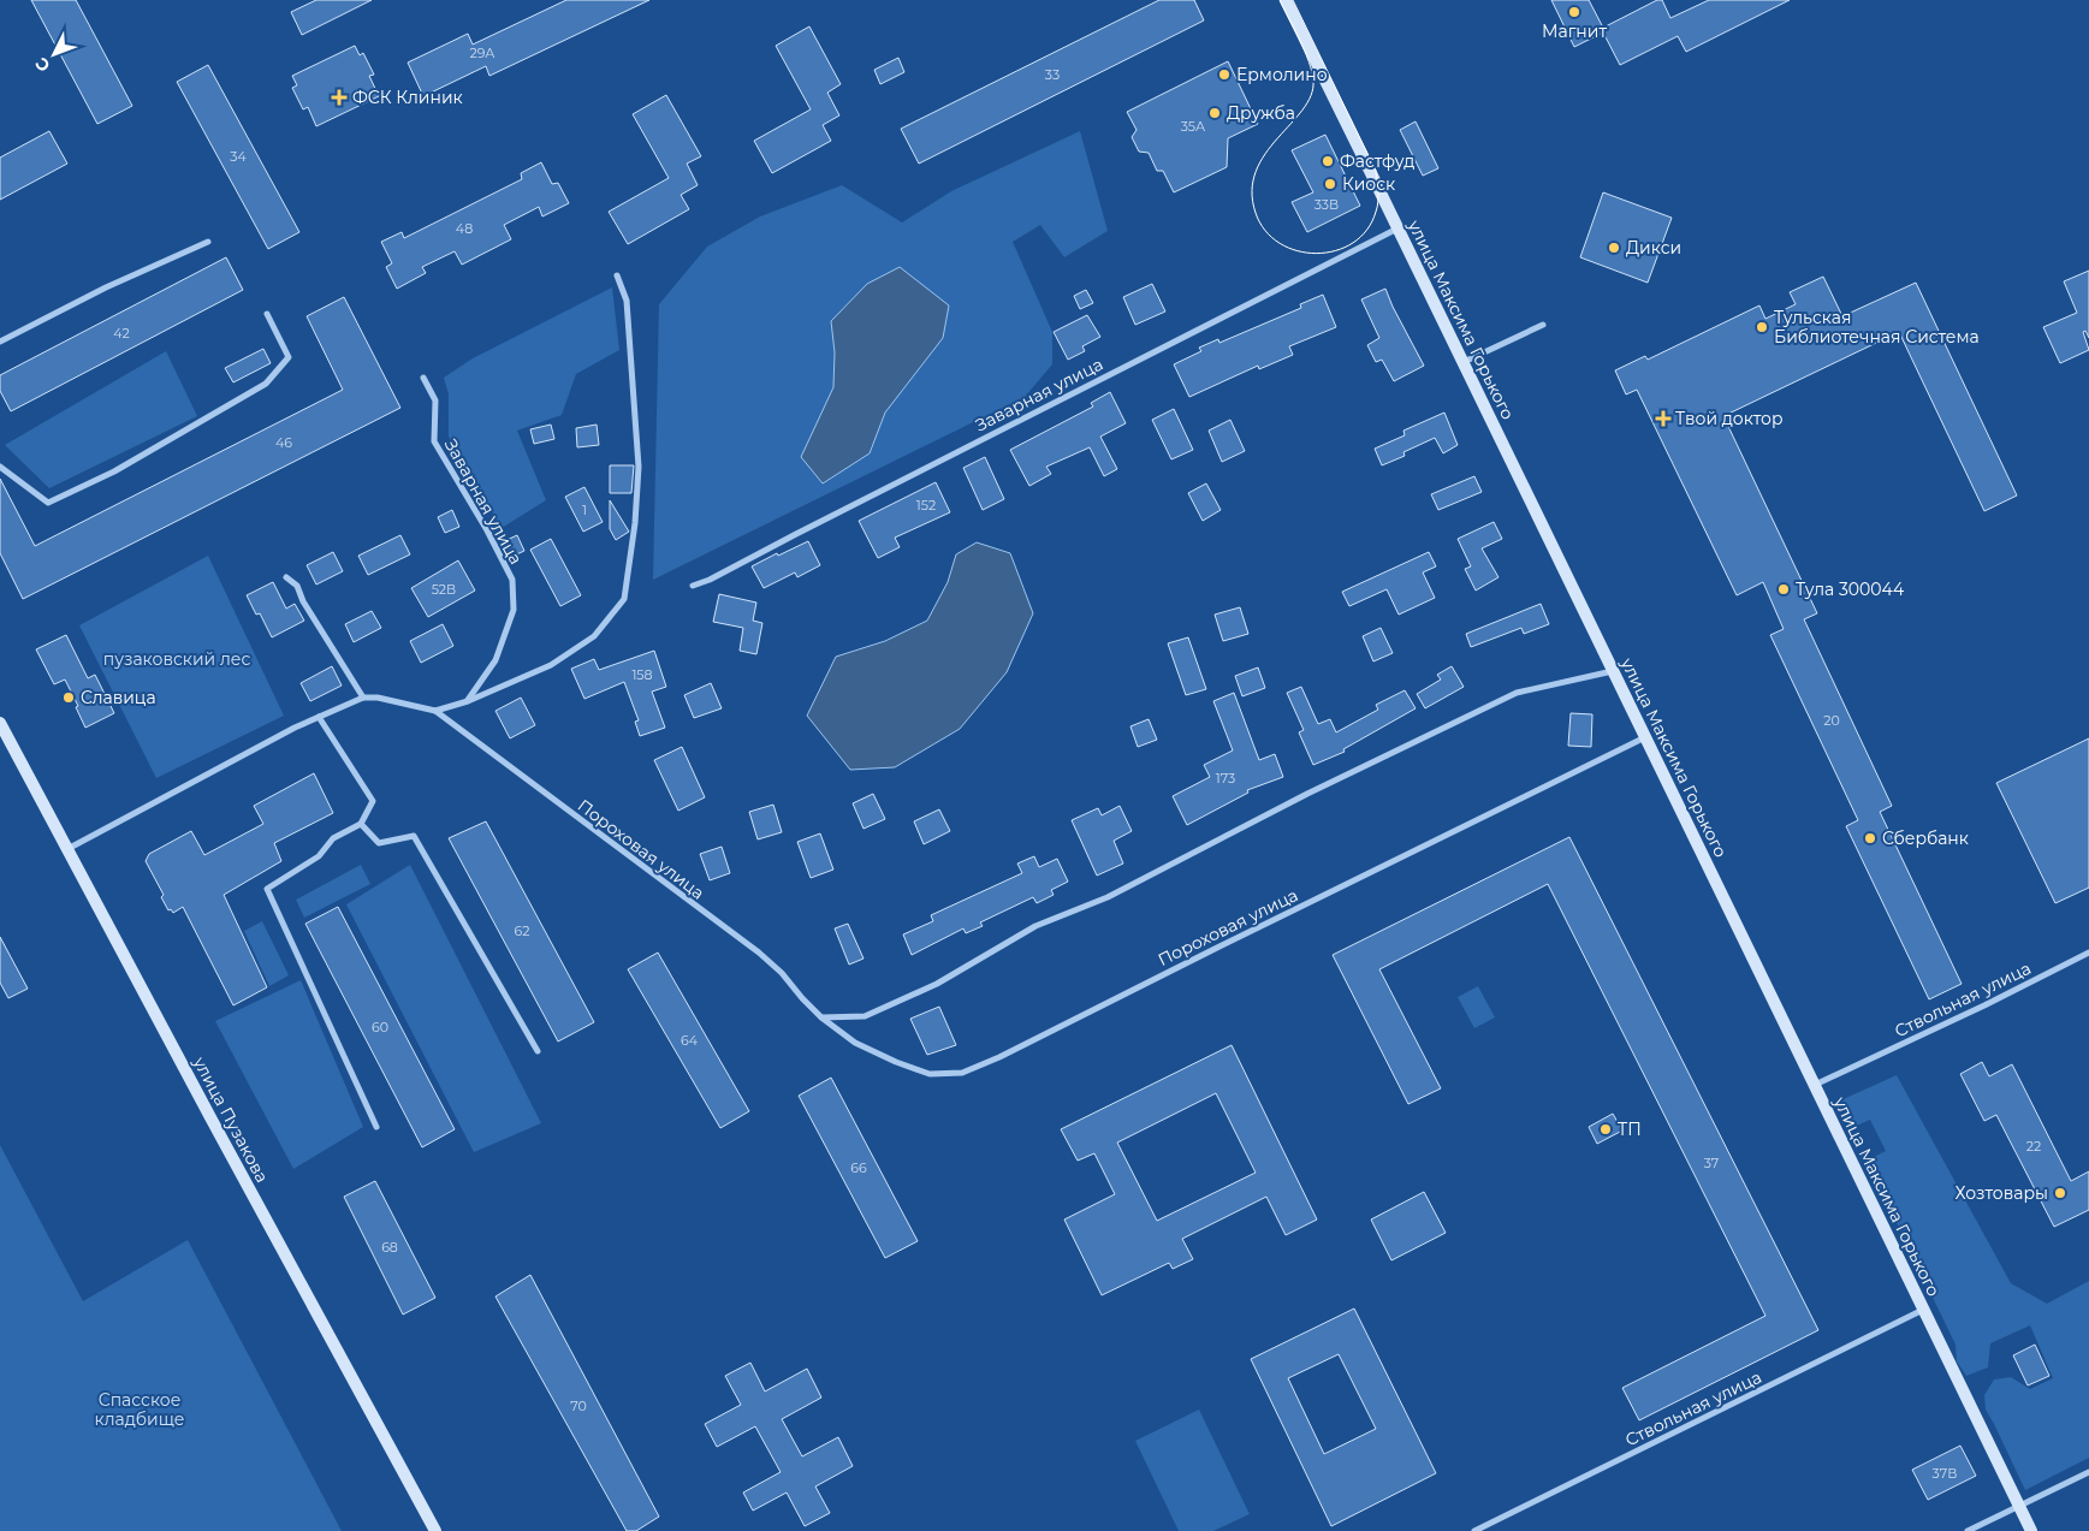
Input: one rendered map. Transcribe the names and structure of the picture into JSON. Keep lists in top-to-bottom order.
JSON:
{
  "streets": {
    "main road": ["улица Максима Горького", "улица Пузакова"],
    "street": ["Заварная улица", "Пороховая улица", "Ствольная улица"]
  },
  "crossings": [
    ["улица Максима Горького", "Заварная улица"],
    ["улица Максима Горького", "Пороховая улица"],
    ["улица Максима Горького", "Ствольная улица"]
  ],
  "parks": ["пузаковский лес", "Спасское кладбище"],
  "places": {
    "other": [
      "Магнит",
      "Ермолино",
      "Дружба",
      "Фастфуд",
      "Киоск",
      "Дикси",
      "Тульская Библиотечная Система",
      "Тула 300044",
      "Славица",
      "Сбербанк",
      "ТП",
      "Хозтовары"
    ],
    "health": ["ФСК Клиник", "Твой доктор"]
  },
  "house_numbers": [
    "29А",
    "33",
    "35А",
    "34",
    "33В",
    "48",
    "42",
    "46",
    "152",
    "1",
    "52В",
    "158",
    "20",
    "173",
    "62",
    "60",
    "64",
    "22",
    "37",
    "66",
    "68",
    "70",
    "37В"
  ],
  "north": "bottom left"
}
